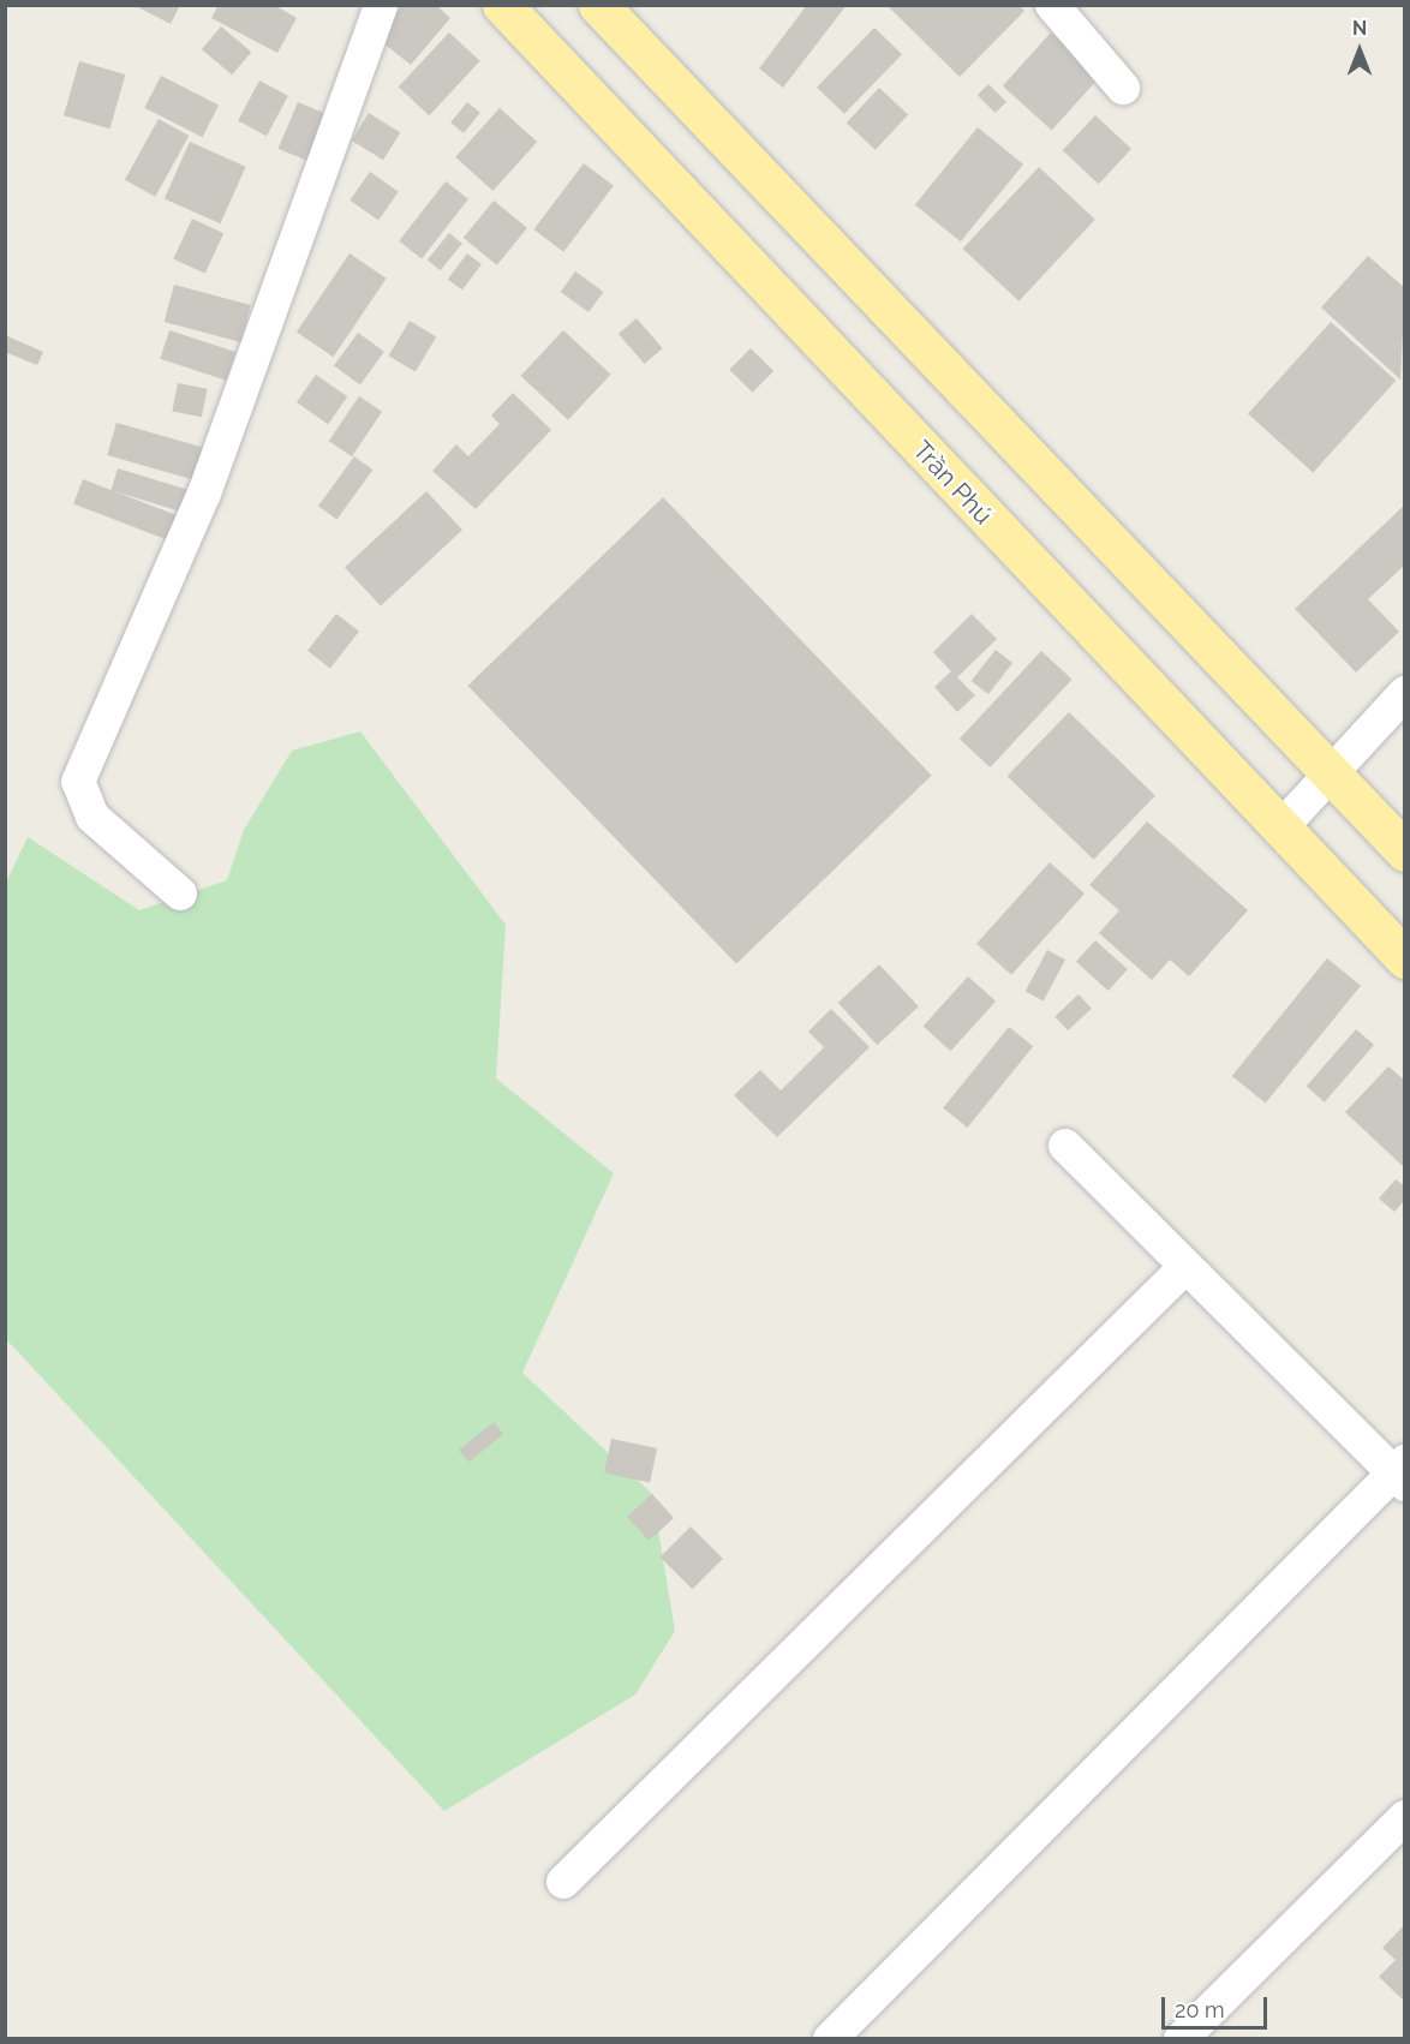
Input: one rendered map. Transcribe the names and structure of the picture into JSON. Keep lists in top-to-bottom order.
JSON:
{
  "streets": {
    "main road": ["Trần Phú"]
  },
  "scale_bar": "20 m",
  "north": "top"
}
